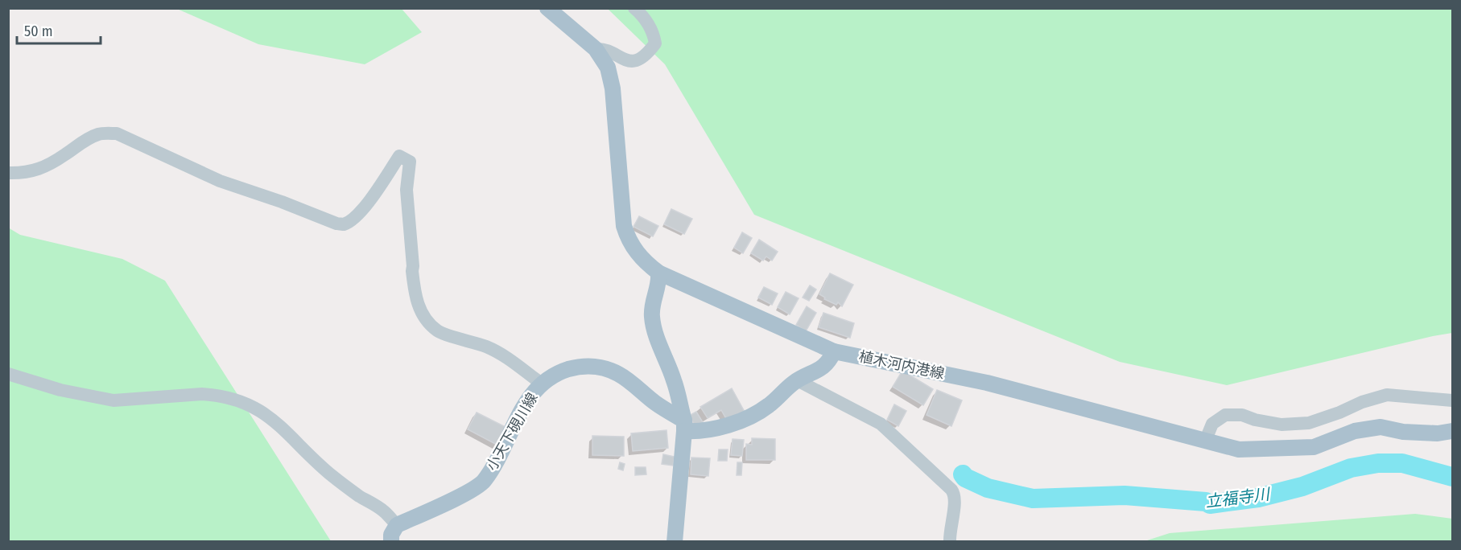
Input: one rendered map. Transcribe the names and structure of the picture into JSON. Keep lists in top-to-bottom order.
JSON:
{
  "streets": {
    "main road": ["植木河内港線", "小天下硯川線"]
  },
  "water": ["立福寺川"],
  "scale_bar": "50 m"
}
